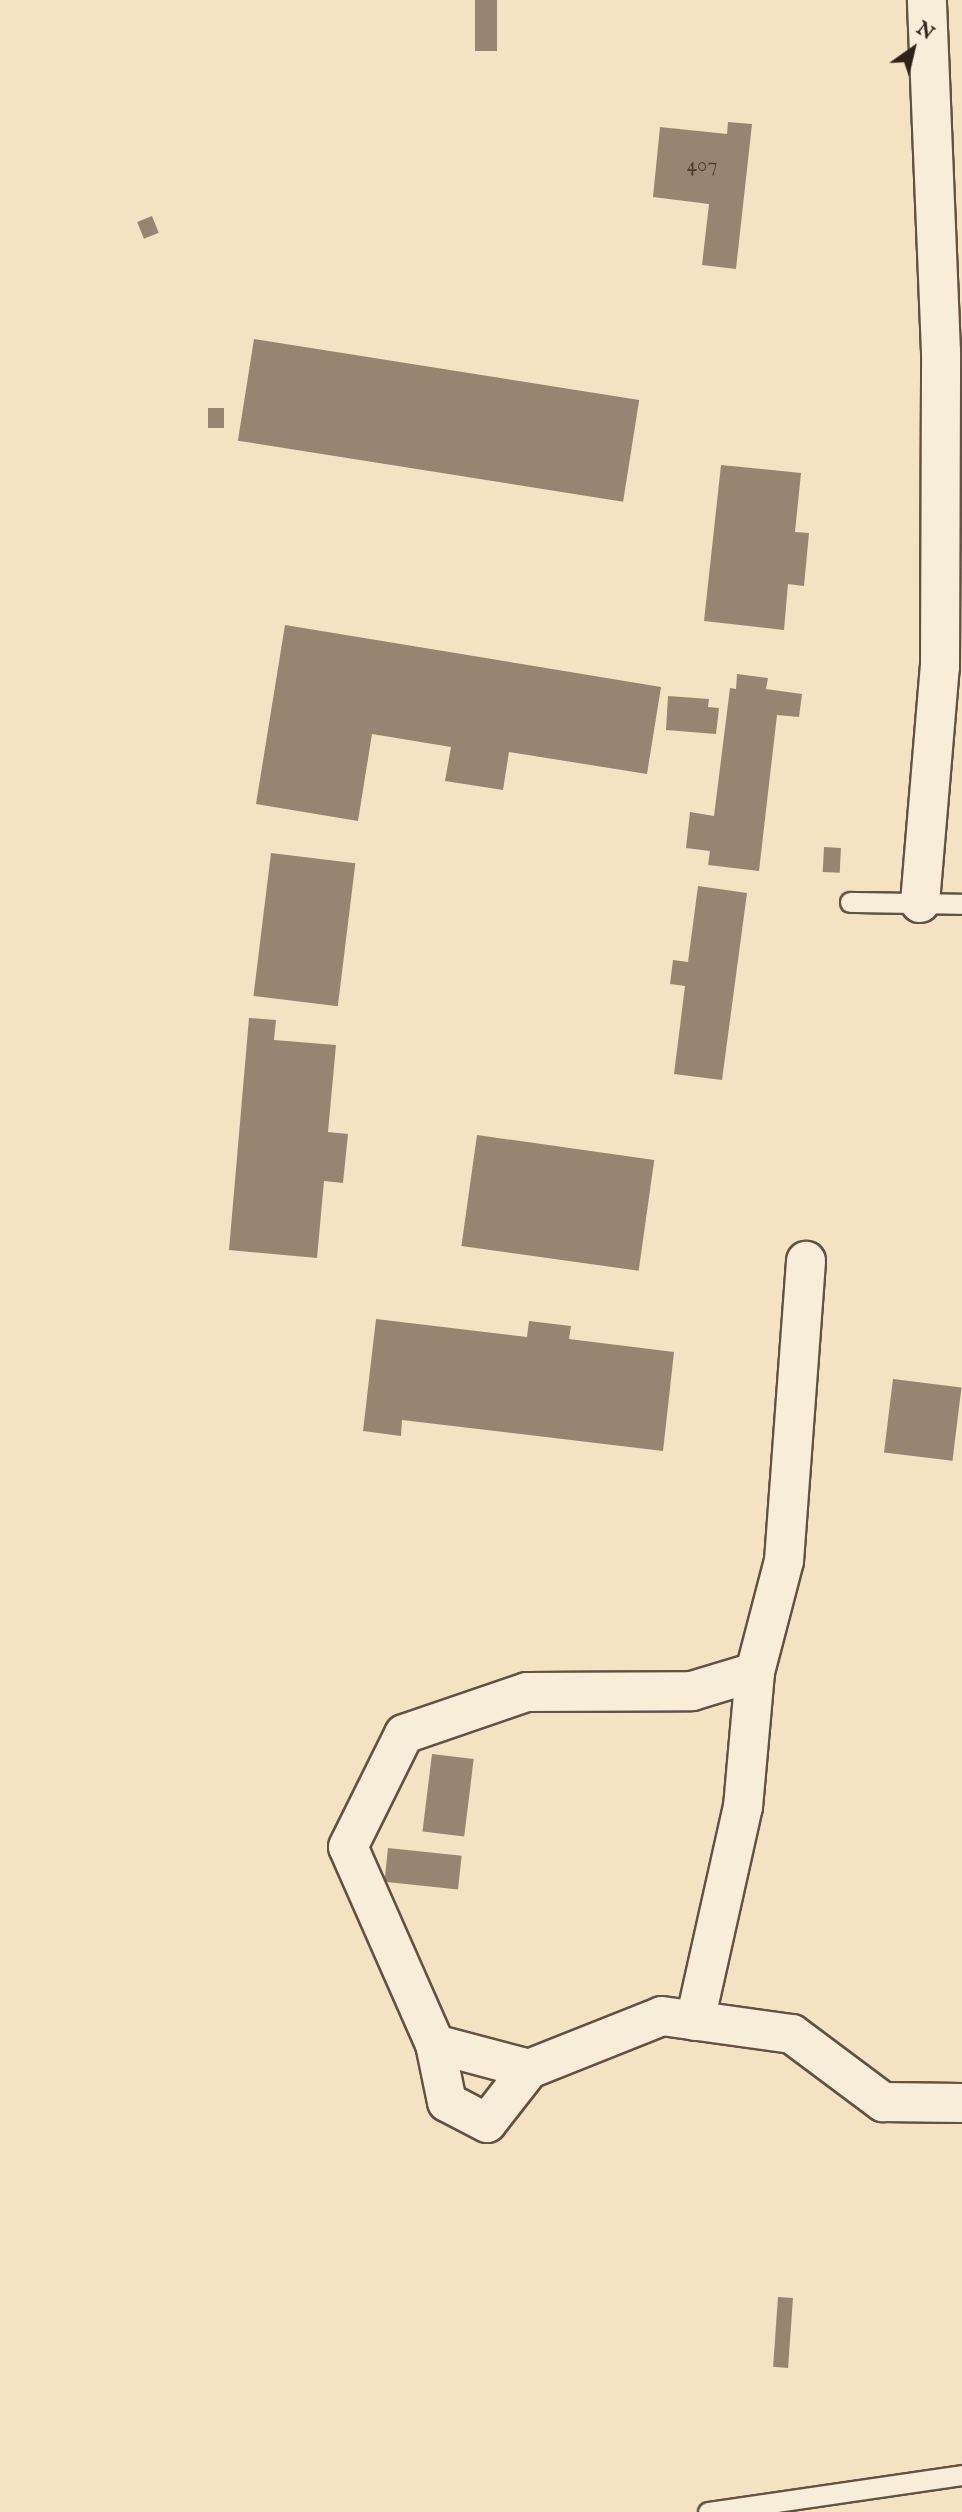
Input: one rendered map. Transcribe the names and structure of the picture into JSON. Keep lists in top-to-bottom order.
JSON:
{
  "house_numbers": ["407"],
  "north": "top right"
}
